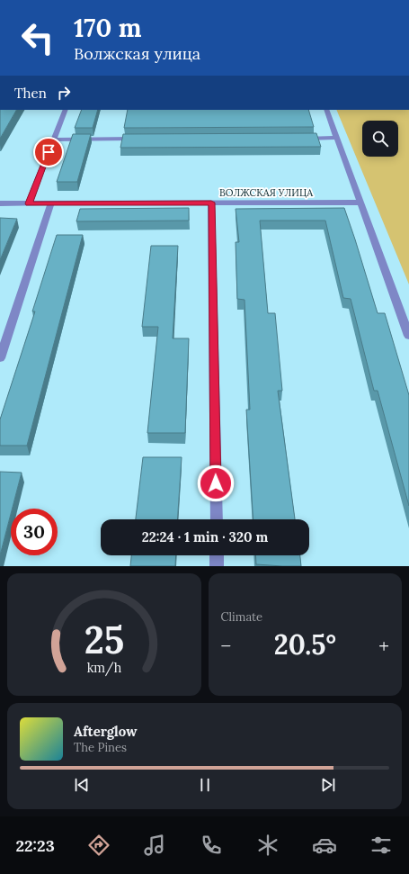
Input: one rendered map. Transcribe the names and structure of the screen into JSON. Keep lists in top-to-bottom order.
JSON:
{
  "streets": {
    "street": ["ВОЛЖСКАЯ УЛИЦА"]
  },
  "page": {
    "turn": ["170 m", "Волжская улица"],
    "then": "Then",
    "limit": "30",
    "trip": "22:24 · 1 min · 320 m",
    "tile": "Climate",
    "heat": ["−", "20.5°", "+"],
    "song": ["Afterglow", "The Pines"],
    "tabs": "22:23",
    "gauge": ["25", "km/h"]
  }
}
